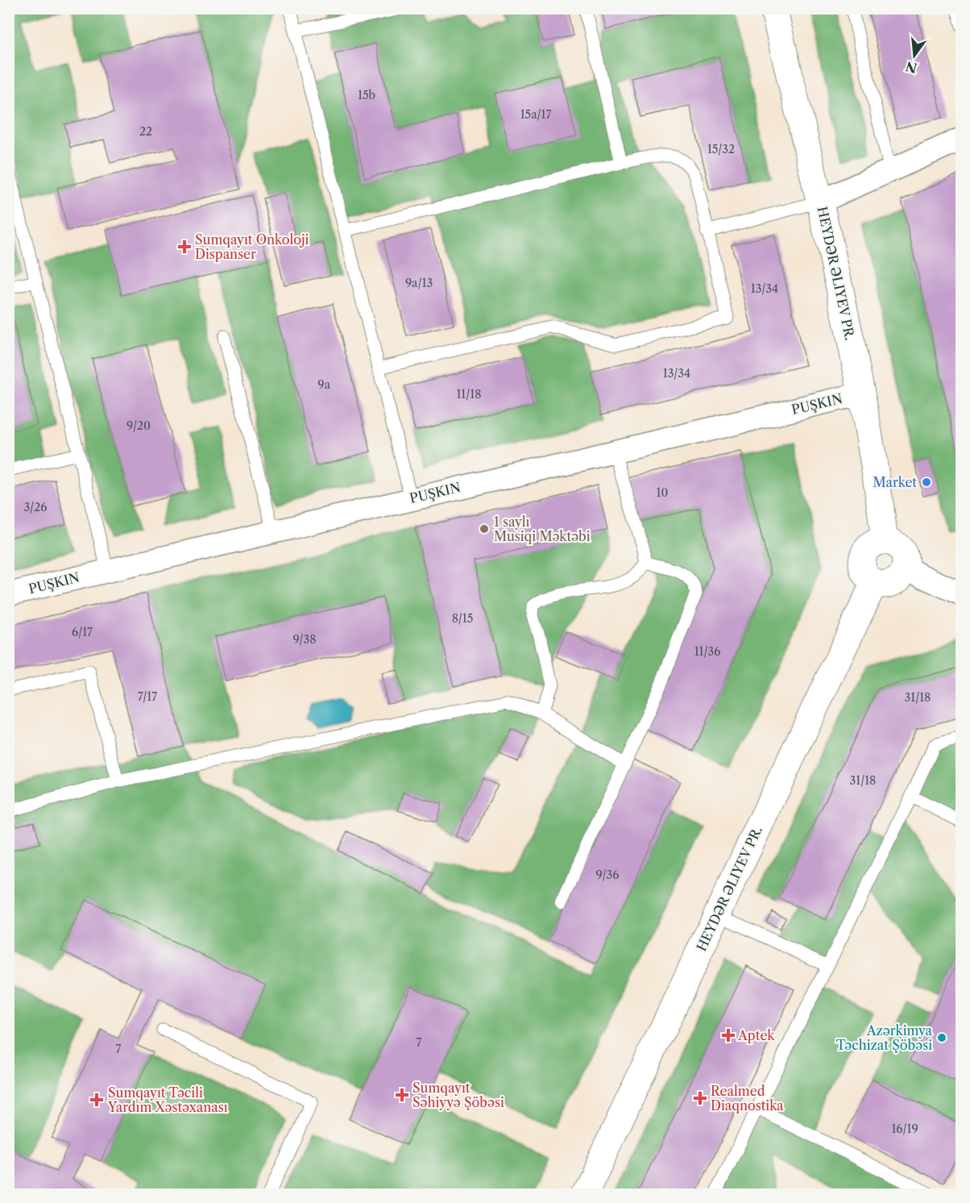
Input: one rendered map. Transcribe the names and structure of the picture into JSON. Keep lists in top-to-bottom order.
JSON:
{
  "streets": {
    "main road": ["HEYDƏR ƏLIYEV PR."],
    "street": ["PUŞKIN"]
  },
  "crossings": [
    ["HEYDƏR ƏLIYEV PR.", "PUŞKIN"]
  ],
  "places": {
    "health": [
      "Sumqayıt Onkoloji Dispanser",
      "Aptek",
      "Sumqayıt Səhiyyə Şöbəsi",
      "Realmed Diaqnostika",
      "Sumqayıt Təcili Yardım Xəstəxanası"
    ],
    "other": ["Market", "1 saylı Musiqi Məktəbi", "Azərkimya Təchizat Şöbəsi"]
  },
  "house_numbers": [
    "15b",
    "15a/17",
    "22",
    "15/32",
    "9a/13",
    "13/34",
    "13/34",
    "9a",
    "11/18",
    "9/20",
    "10",
    "3/26",
    "8/15",
    "6/17",
    "9/38",
    "11/36",
    "7/17",
    "31/18",
    "31/18",
    "9/36",
    "7",
    "7",
    "16/19"
  ],
  "north": "bottom"
}
